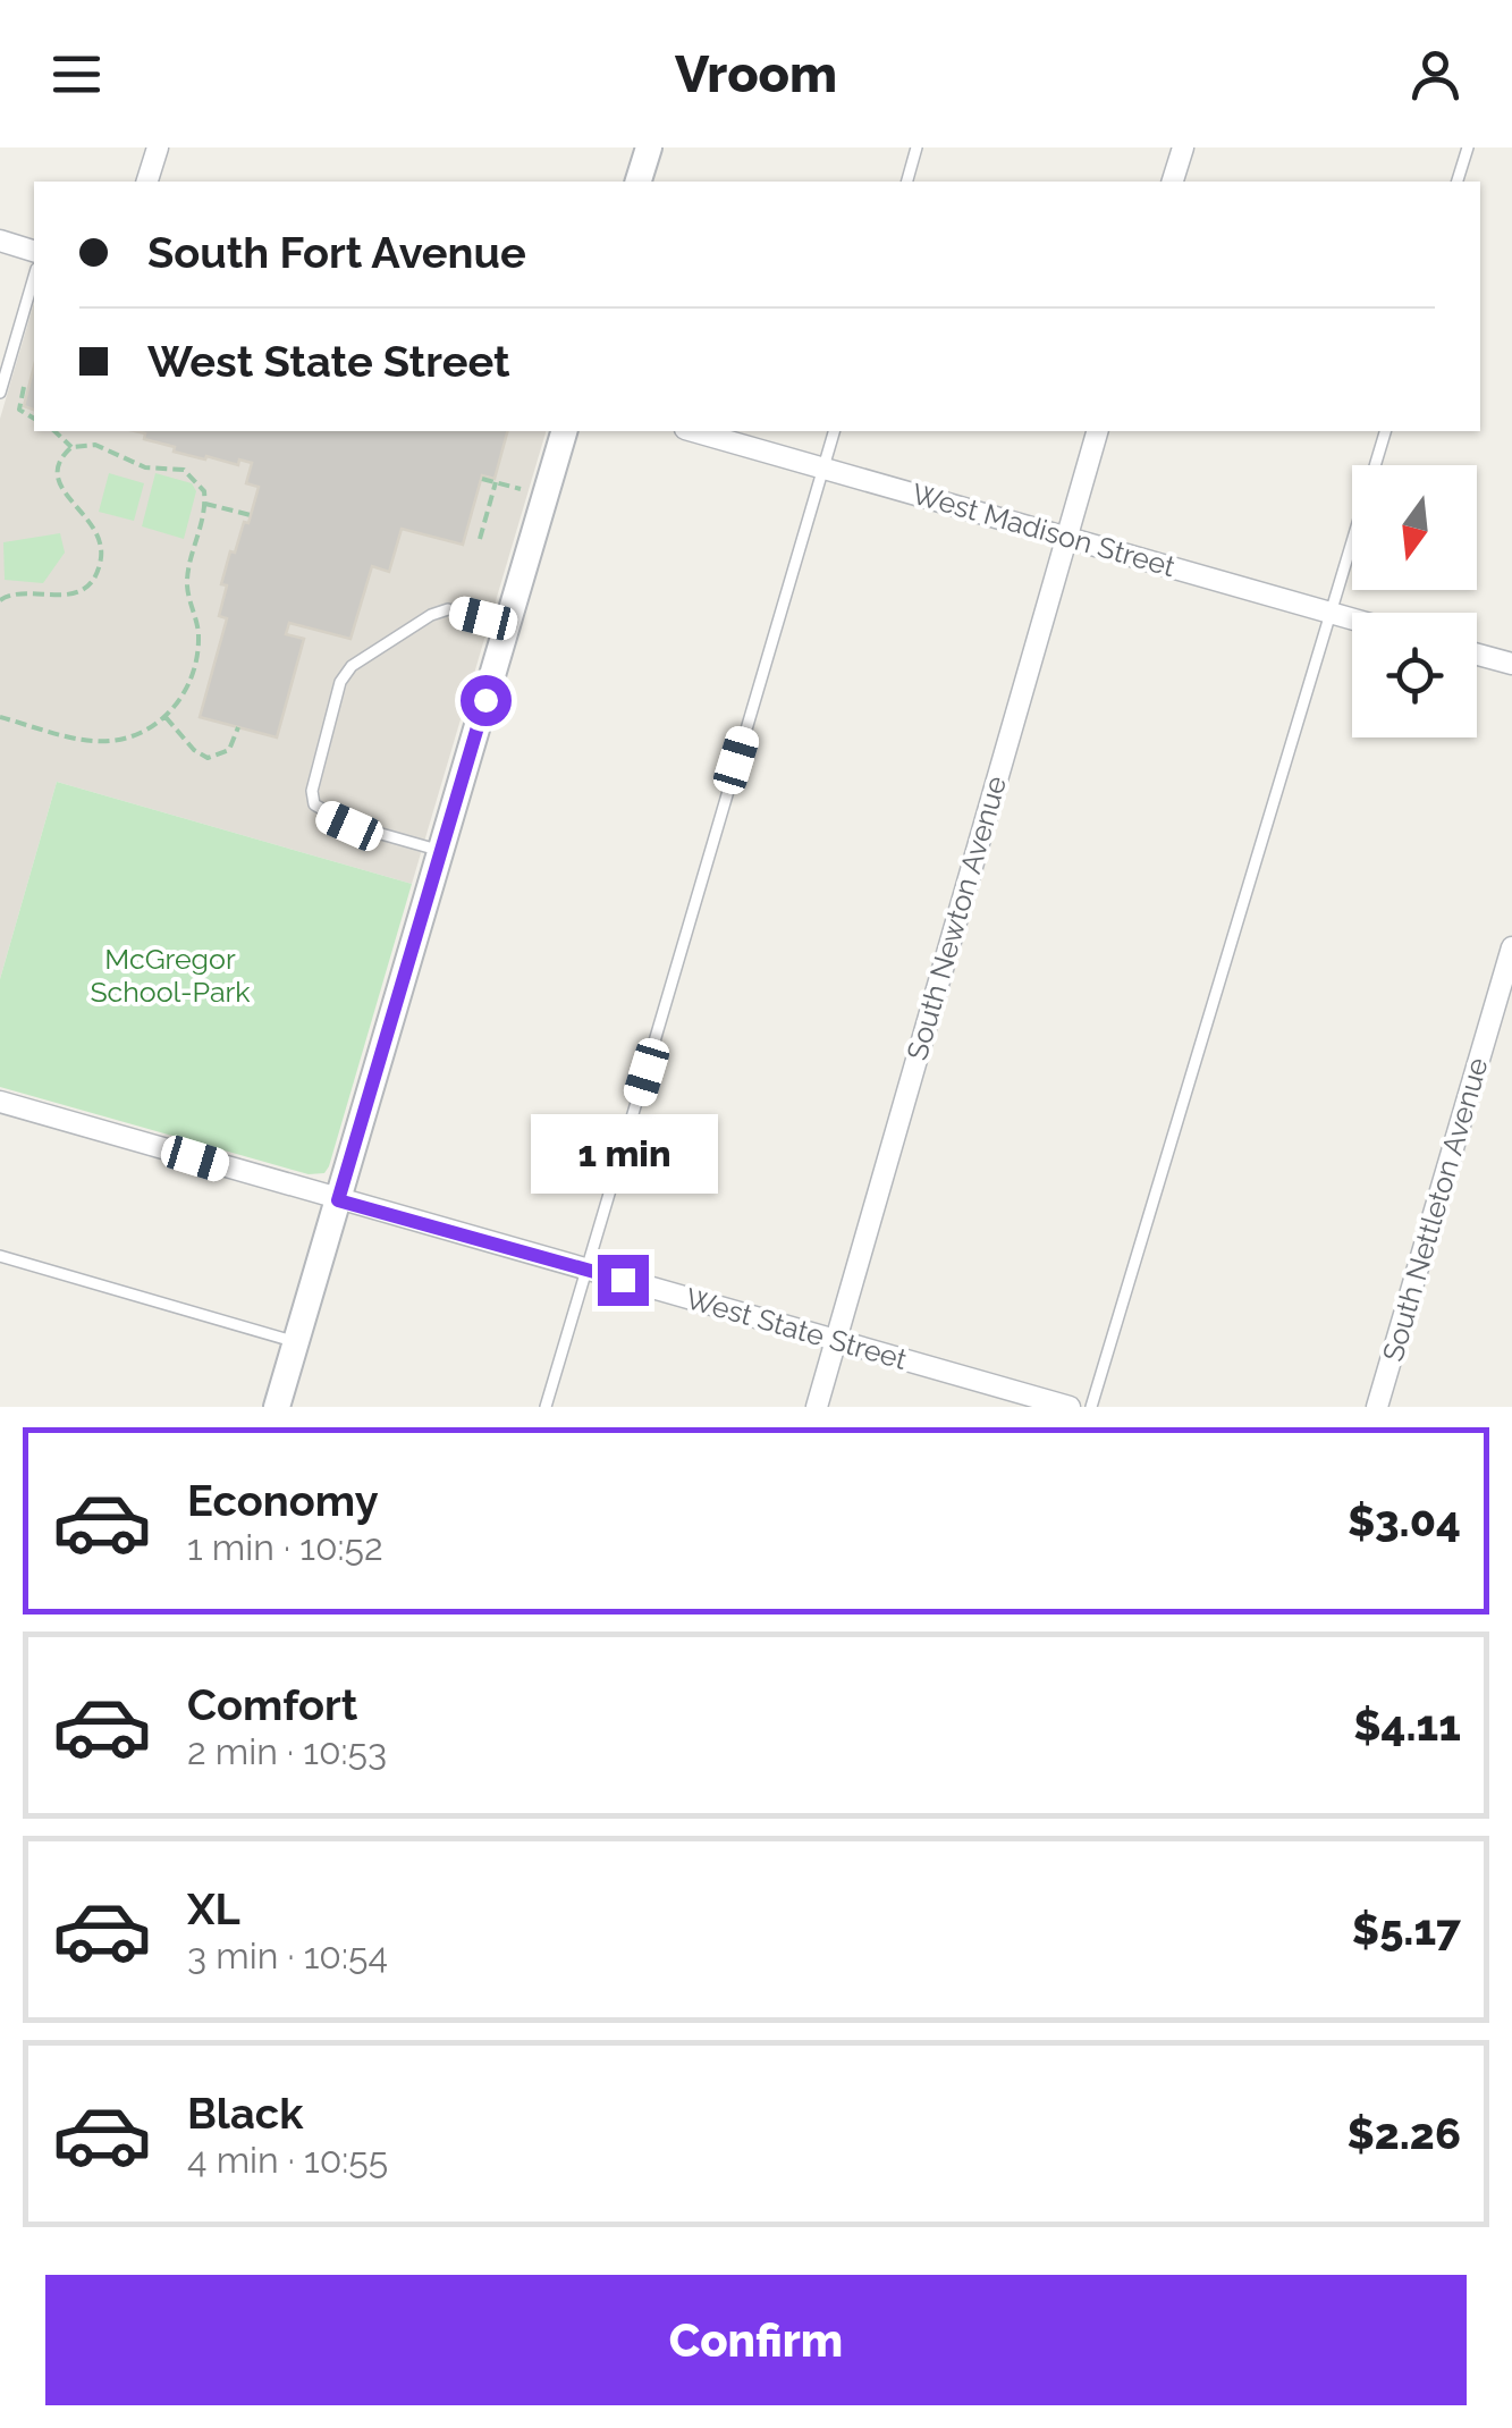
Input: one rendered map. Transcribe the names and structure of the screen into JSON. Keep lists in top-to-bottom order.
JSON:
{
  "streets": {
    "street": [
      "West Madison Street",
      "South Newton Avenue",
      "South Nettleton Avenue",
      "West State Street"
    ]
  },
  "crossings": [
    ["West Madison Street", "South Newton Avenue"],
    ["South Newton Avenue", "West State Street"]
  ],
  "parks": ["McGregor School-Park"],
  "north": "bottom",
  "page": {
    "header": "Vroom",
    "banner": ["South Fort Avenue", "West State Street"],
    "bubble": "1 min",
    "list": [
      {
        "name": "Economy",
        "note": "1 min · 10:52",
        "value": "$3.04"
      },
      {
        "name": "Comfort",
        "note": "2 min · 10:53",
        "value": "$4.11"
      },
      {
        "name": "XL",
        "note": "3 min · 10:54",
        "value": "$5.17"
      },
      {
        "name": "Black",
        "note": "4 min · 10:55",
        "value": "$2.26"
      }
    ],
    "buttons": "Confirm"
  }
}
